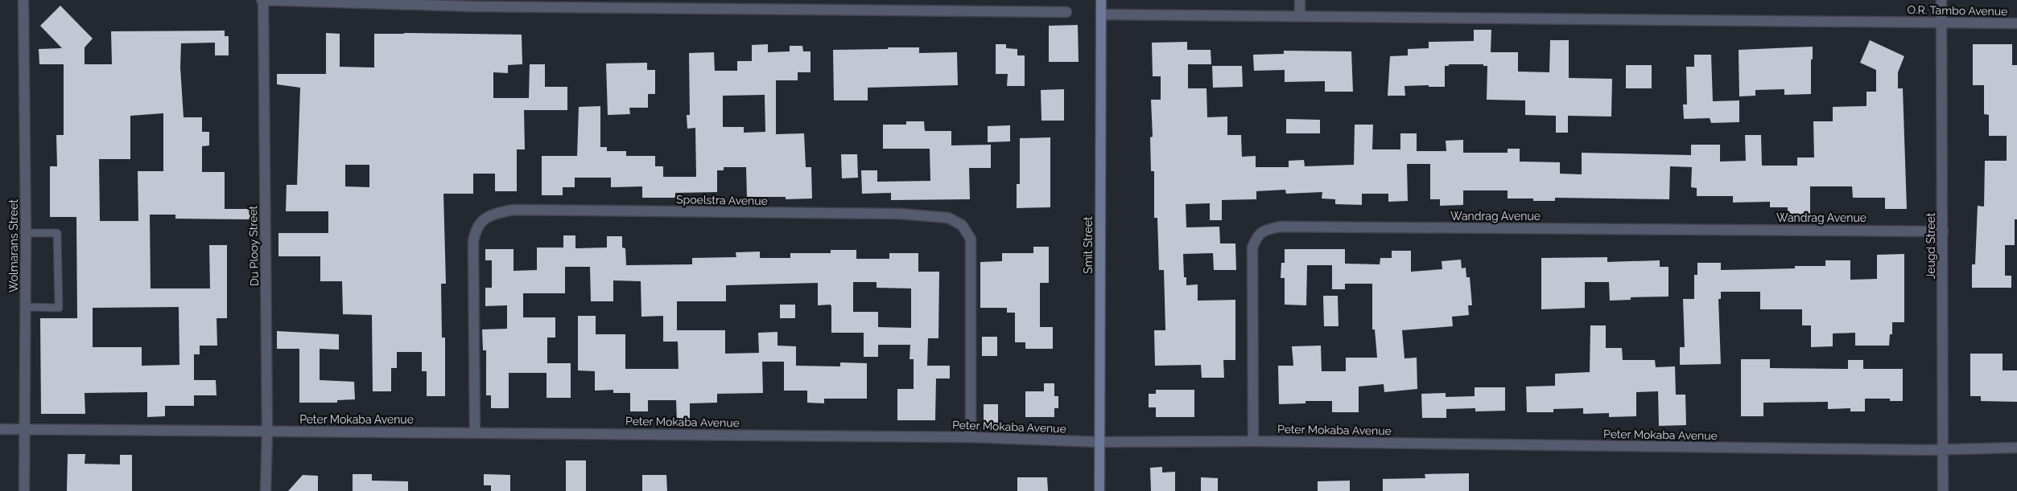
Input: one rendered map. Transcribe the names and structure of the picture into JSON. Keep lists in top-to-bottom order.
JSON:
{
  "streets": {
    "street": [
      "O.R. Tambo Avenue",
      "Spoelstra Avenue",
      "Wandrag Avenue",
      "Smit Street",
      "Wolmarans Street",
      "Du Plooy Street",
      "Jeugd Street",
      "Peter Mokaba Avenue"
    ]
  },
  "crossings": [
    ["O.R. Tambo Avenue", "Smit Street"],
    ["O.R. Tambo Avenue", "Jeugd Street"],
    ["Spoelstra Avenue", "Peter Mokaba Avenue"],
    ["Wandrag Avenue", "Jeugd Street"],
    ["Wandrag Avenue", "Peter Mokaba Avenue"],
    ["Smit Street", "Peter Mokaba Avenue"],
    ["Wolmarans Street", "Peter Mokaba Avenue"],
    ["Du Plooy Street", "Peter Mokaba Avenue"],
    ["Jeugd Street", "Peter Mokaba Avenue"]
  ]
}
